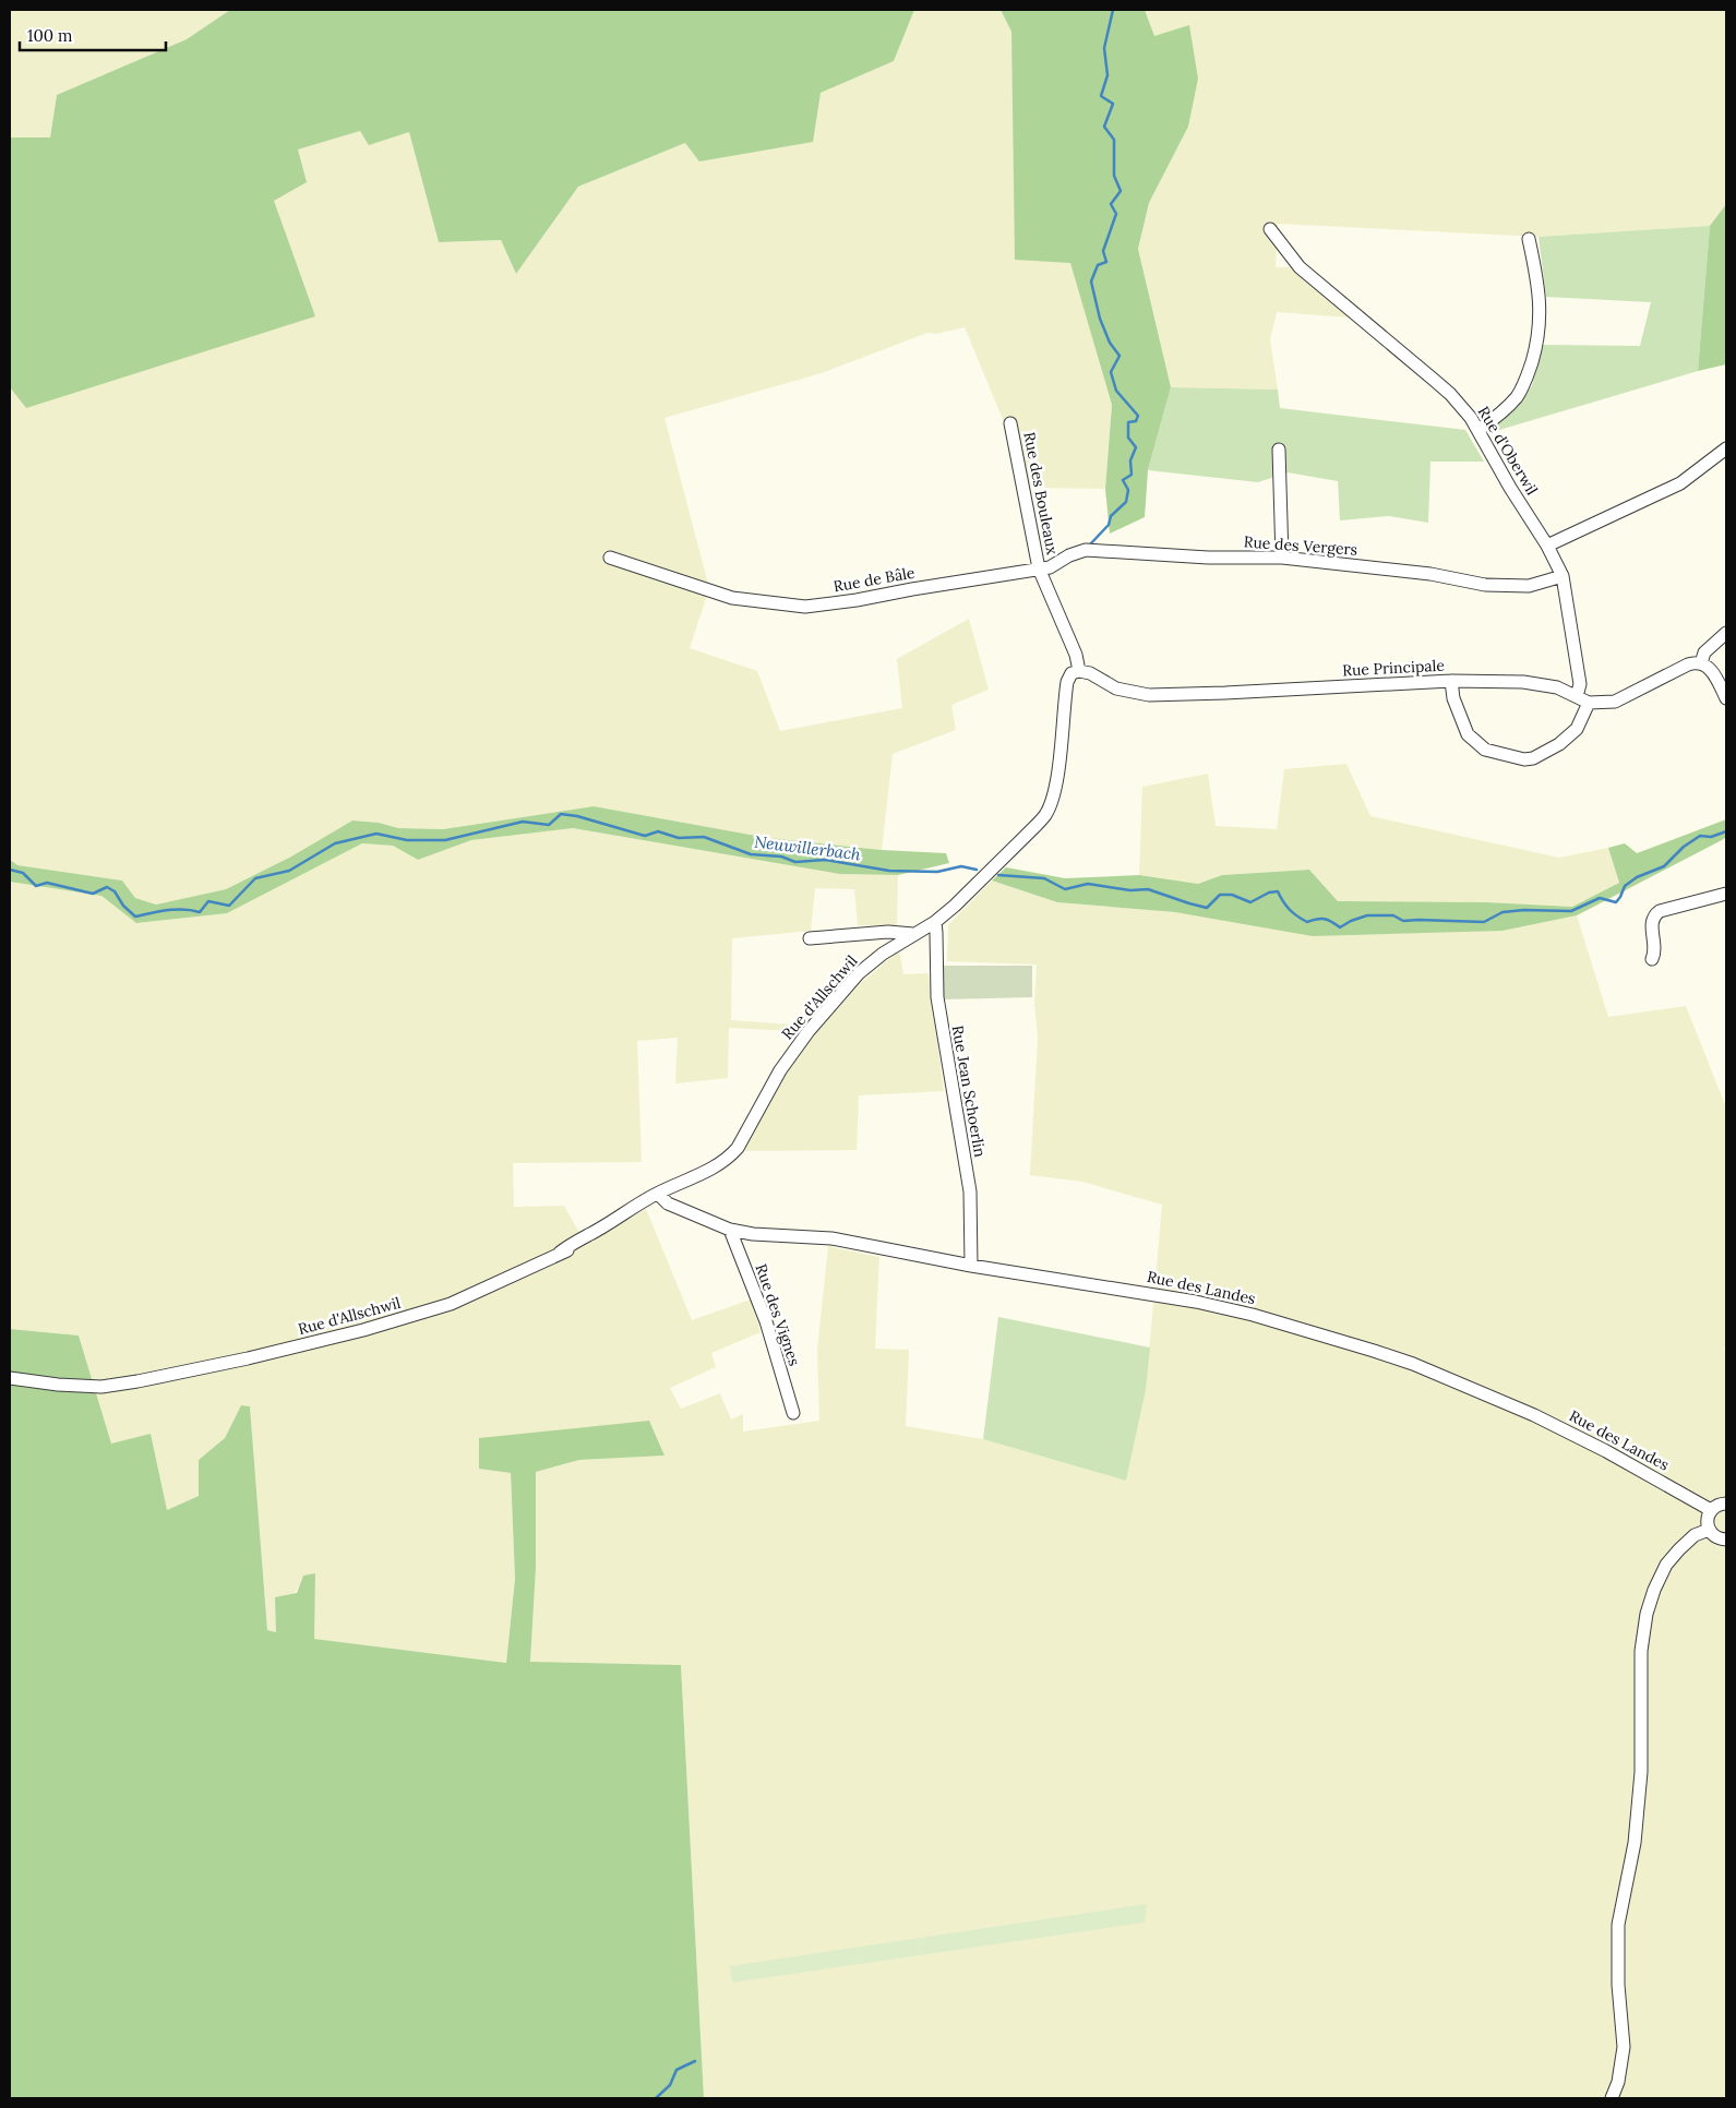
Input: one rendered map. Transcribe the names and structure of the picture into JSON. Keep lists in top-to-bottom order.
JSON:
{
  "streets": {
    "street": [
      "Rue d'Oberwil",
      "Rue des Bouleaux",
      "Rue des Vergers",
      "Rue de Bâle",
      "Rue Principale",
      "Rue d'Allschwil",
      "Rue Jean Schoerlin",
      "Rue des Landes",
      "Rue des Vignes"
    ]
  },
  "crossings": [
    ["Rue d'Oberwil", "Rue des Vergers"],
    ["Rue d'Oberwil", "Rue Principale"],
    ["Rue des Bouleaux", "Rue des Vergers"],
    ["Rue des Bouleaux", "Rue de Bâle"],
    ["Rue des Vergers", "Rue de Bâle"],
    ["Rue Principale", "Rue d'Allschwil"],
    ["Rue d'Allschwil", "Rue Jean Schoerlin"],
    ["Rue d'Allschwil", "Rue des Landes"],
    ["Rue Jean Schoerlin", "Rue des Landes"],
    ["Rue des Landes", "Rue des Vignes"]
  ],
  "water": ["Neuwillerbach"],
  "scale_bar": "100 m"
}
